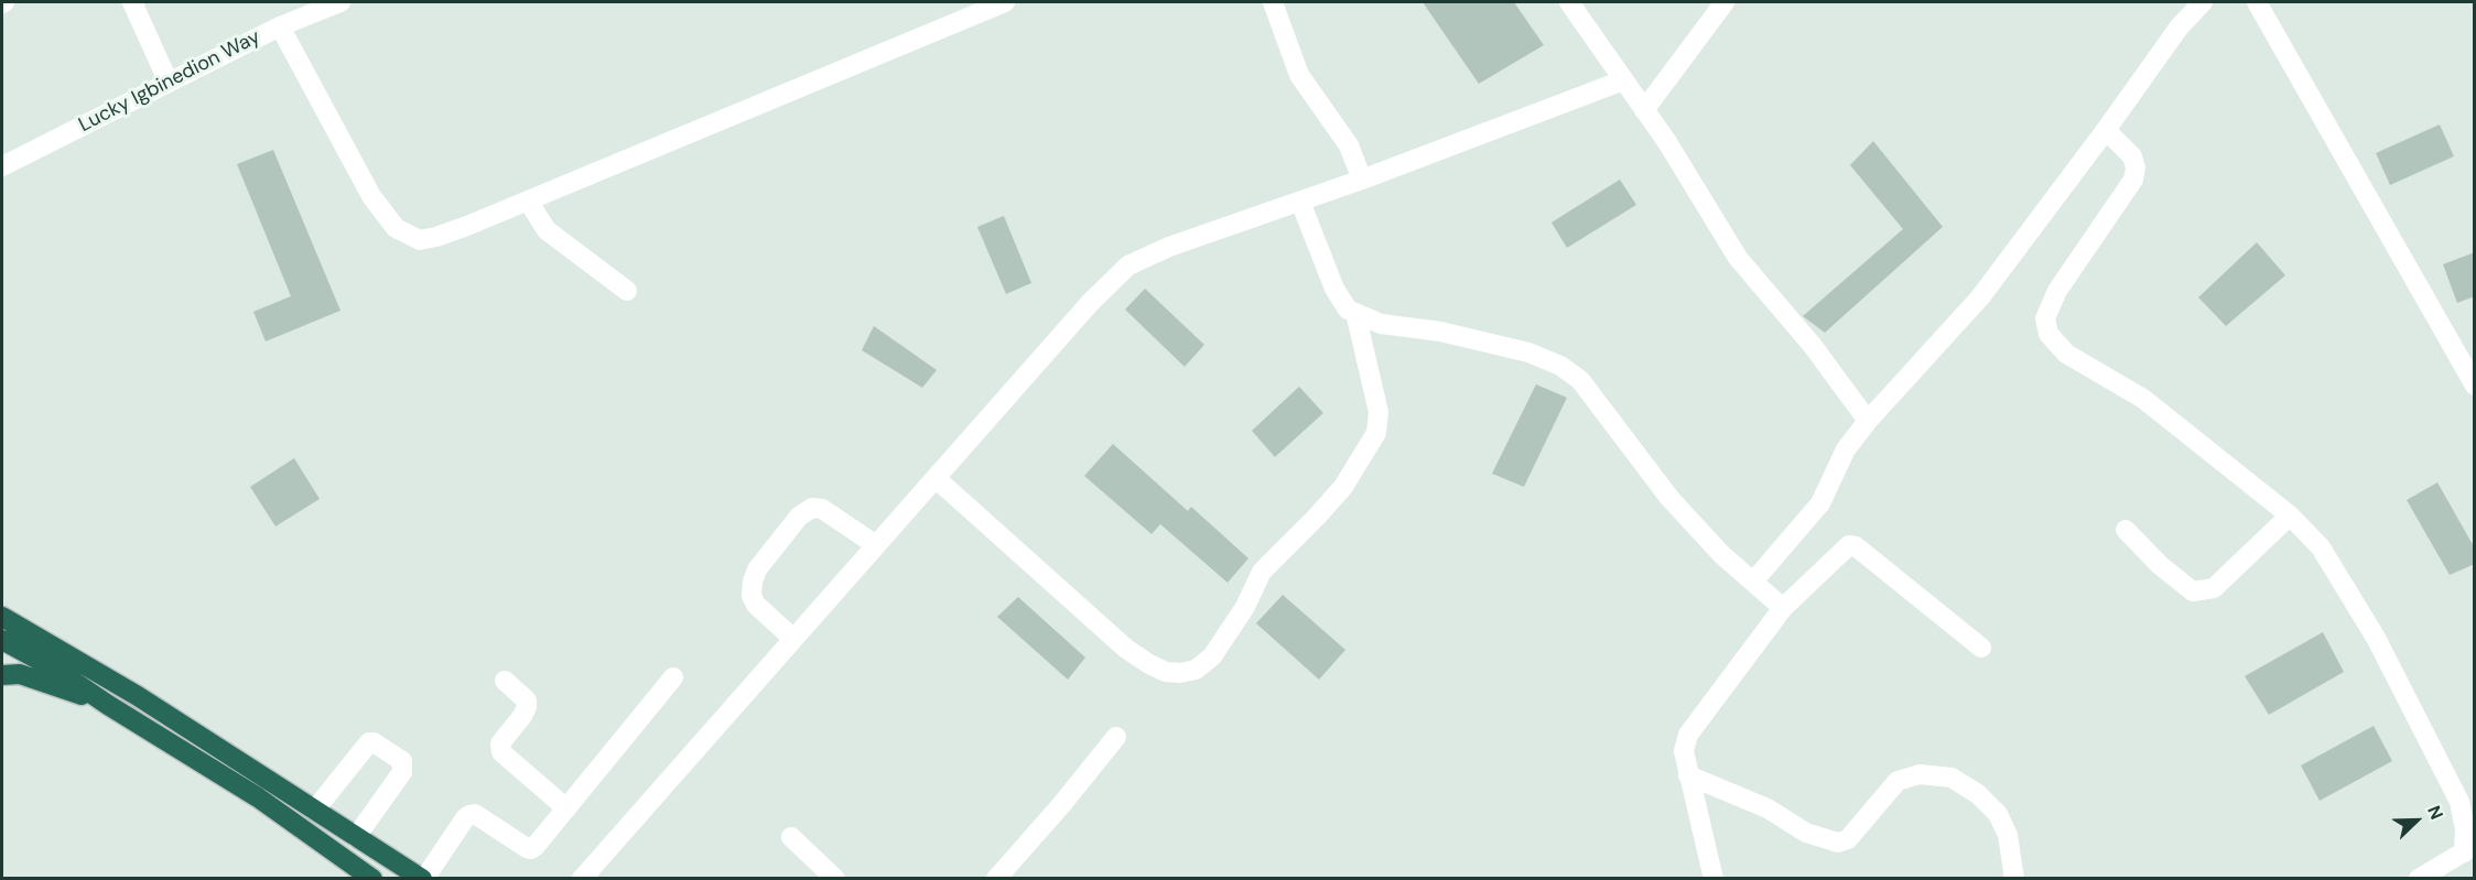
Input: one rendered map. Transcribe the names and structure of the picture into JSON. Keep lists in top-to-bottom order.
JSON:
{
  "streets": {
    "street": ["Lucky Igbinedion Way"]
  },
  "north": "top right"
}
